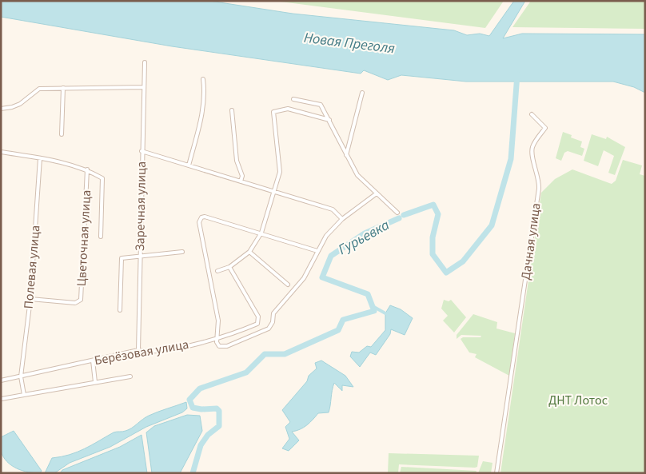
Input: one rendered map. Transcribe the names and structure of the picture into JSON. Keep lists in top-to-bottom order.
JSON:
{
  "streets": {
    "street": [
      "Заречная улица",
      "Цветочная улица",
      "Дачная улица",
      "Полевая улица",
      "Берёзовая улица"
    ]
  },
  "crossings": [
    ["Заречная улица", "Берёзовая улица"],
    ["Цветочная улица", "Полевая улица"],
    ["Полевая улица", "Берёзовая улица"]
  ],
  "water": ["Новая Преголя", "Гурьевка"],
  "parks": ["ДНТ Лотос"]
}
